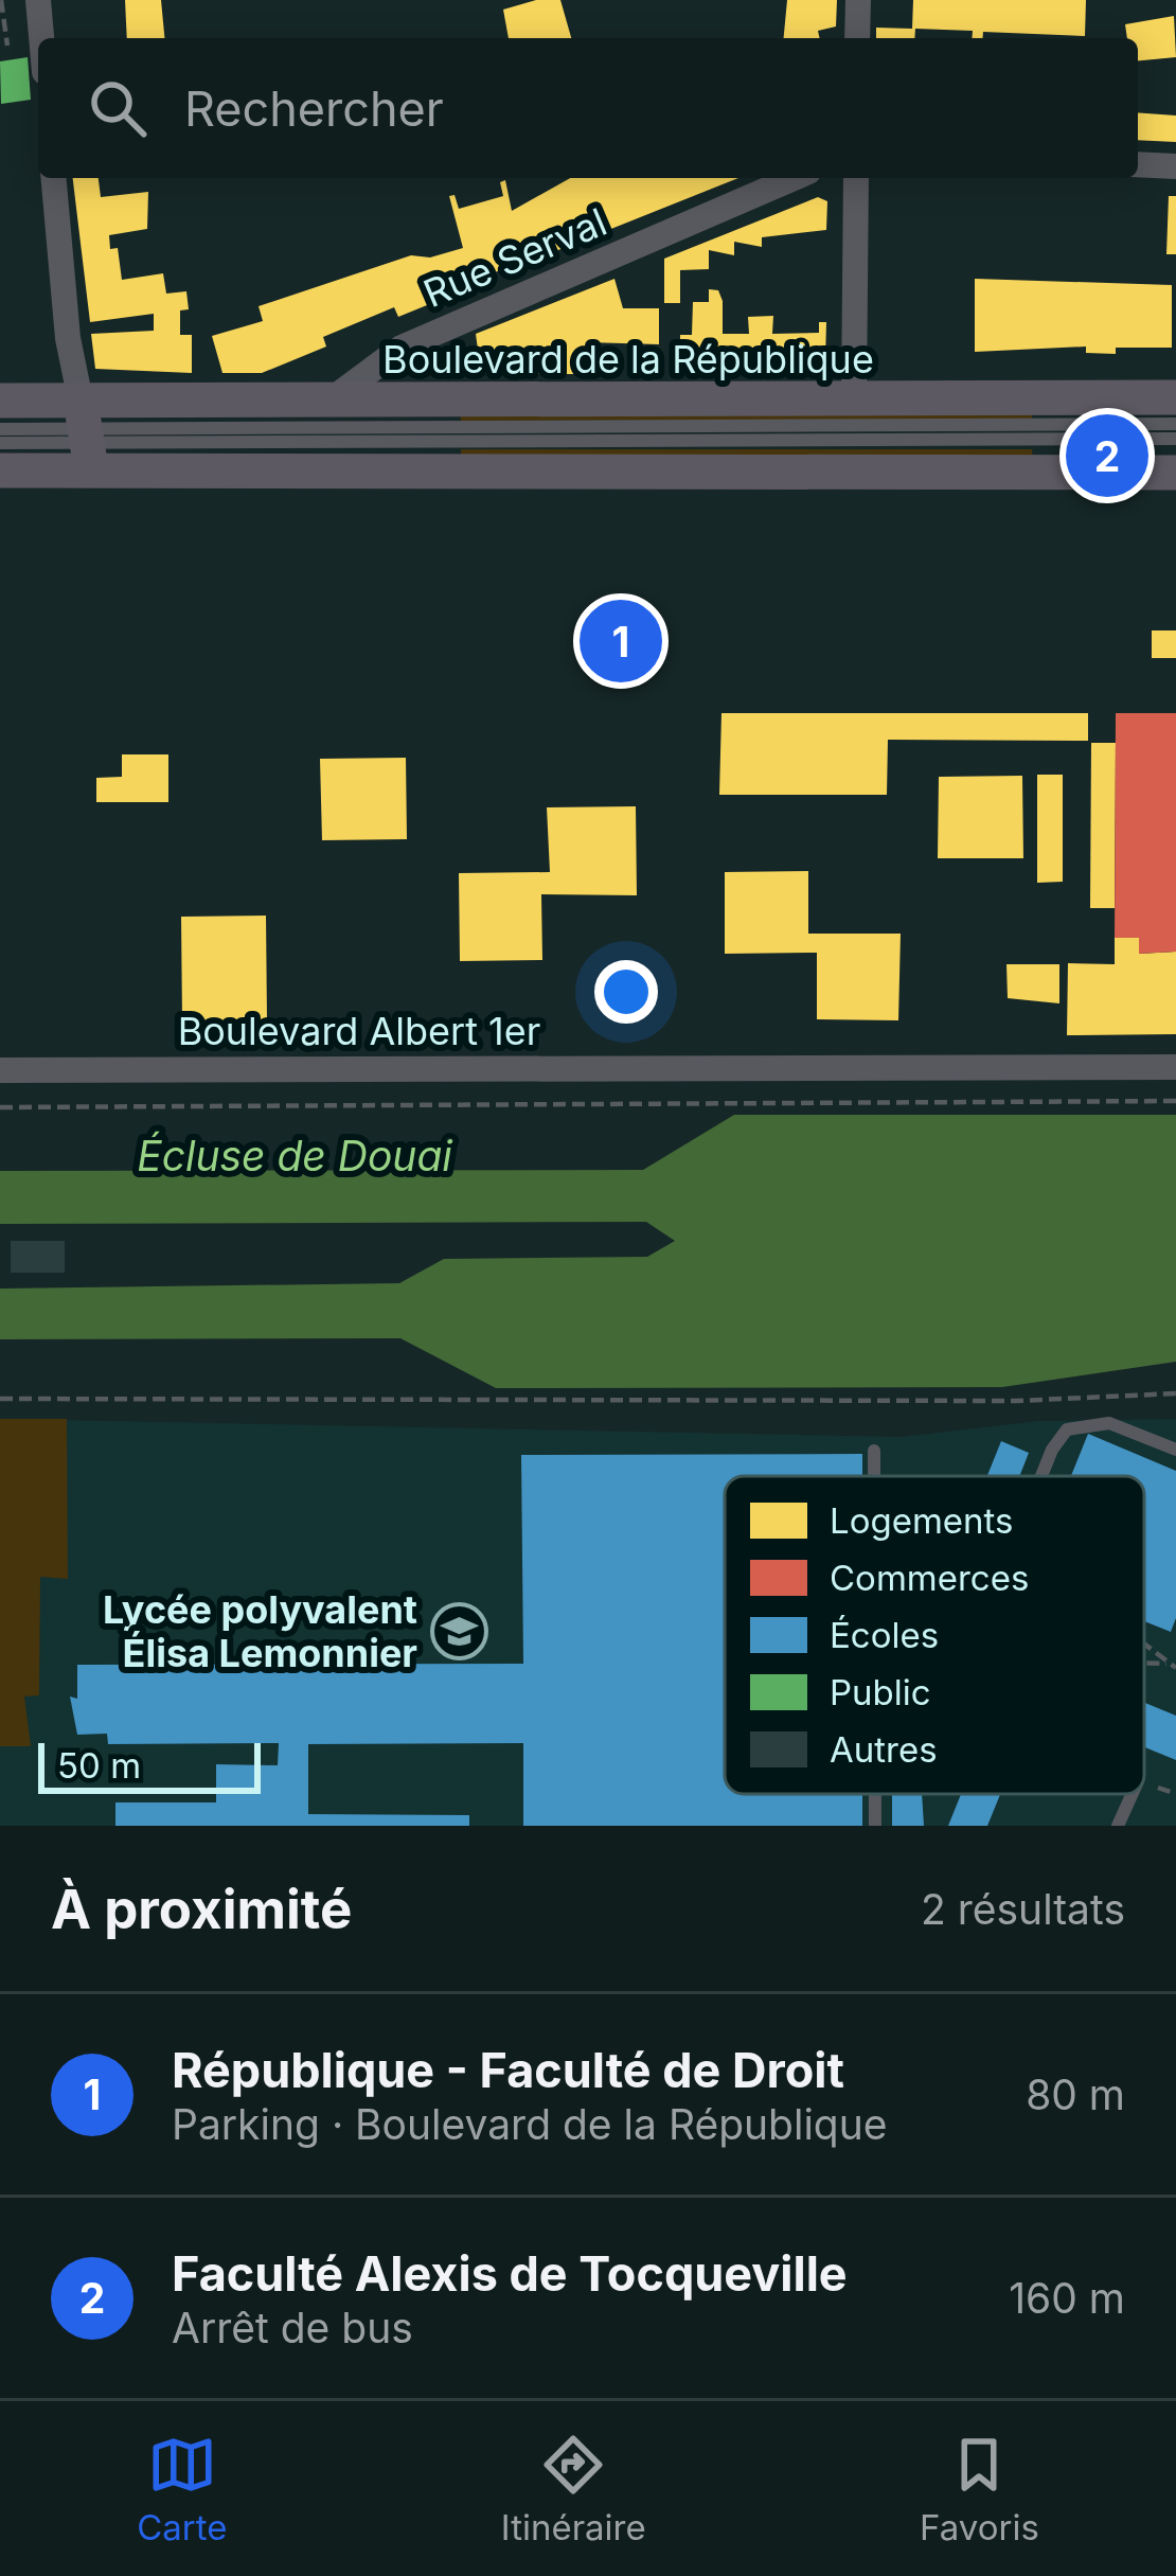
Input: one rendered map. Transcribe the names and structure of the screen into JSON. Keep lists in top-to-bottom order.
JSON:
{
  "streets": {
    "main road": ["Boulevard de la République"],
    "street": ["Rue Serval", "Boulevard Albert 1er"]
  },
  "crossings": [
    ["Rue Serval", "Boulevard de la République"]
  ],
  "water": ["Écluse de Douai"],
  "places": {
    "school or university": ["Lycée polyvalent Élisa Lemonnier"]
  },
  "legend": [
    "Logements",
    "Commerces",
    "Écoles",
    "Public",
    "Autres"
  ],
  "scale_bar": "50 m",
  "page": {
    "search": "Rechercher",
    "pins": ["2", "1"],
    "scale": "50 m",
    "heading": ["À proximité", "2 résultats"],
    "list": [
      {
        "mark": "1",
        "name": "République - Faculté de Droit",
        "note": "Parking · Boulevard de la République",
        "value": "80 m"
      },
      {
        "mark": "2",
        "name": "Faculté Alexis de Tocqueville",
        "note": "Arrêt de bus",
        "value": "160 m"
      }
    ],
    "nav": ["Carte", "Itinéraire", "Favoris"]
  }
}
